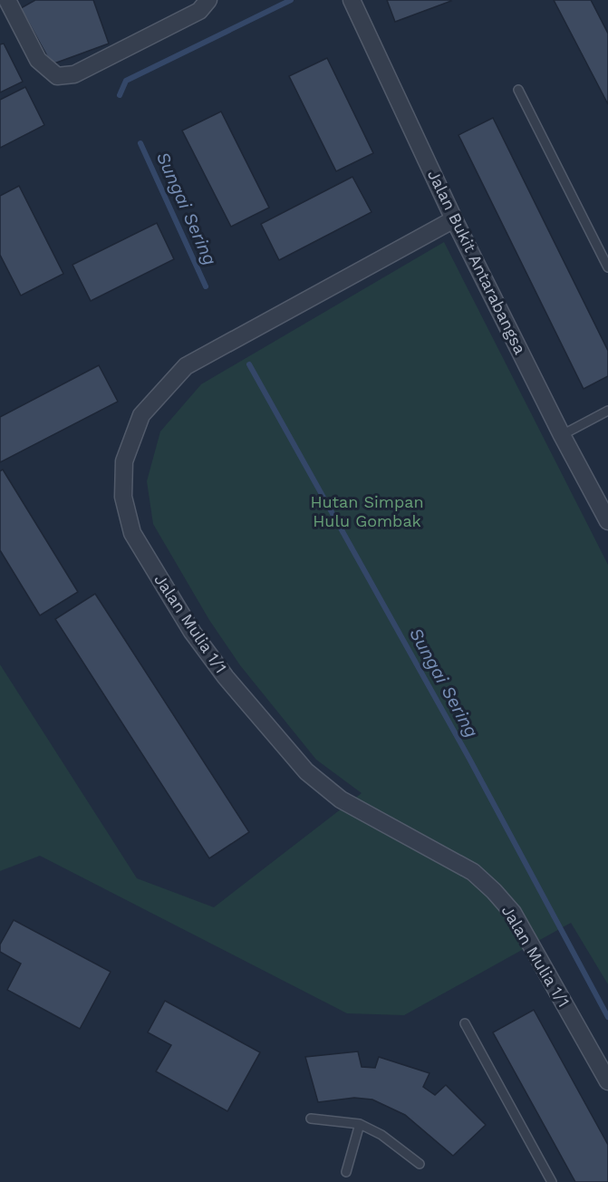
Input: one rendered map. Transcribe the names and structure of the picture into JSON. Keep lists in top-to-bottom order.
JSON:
{
  "streets": {
    "street": ["Jalan Bukit Antarabangsa", "Jalan Mulia 1/1"]
  },
  "crossings": [
    ["Jalan Bukit Antarabangsa", "Jalan Mulia 1/1"]
  ],
  "water": ["Sungai Sering"],
  "parks": ["Hutan Simpan Hulu Gombak"]
}
